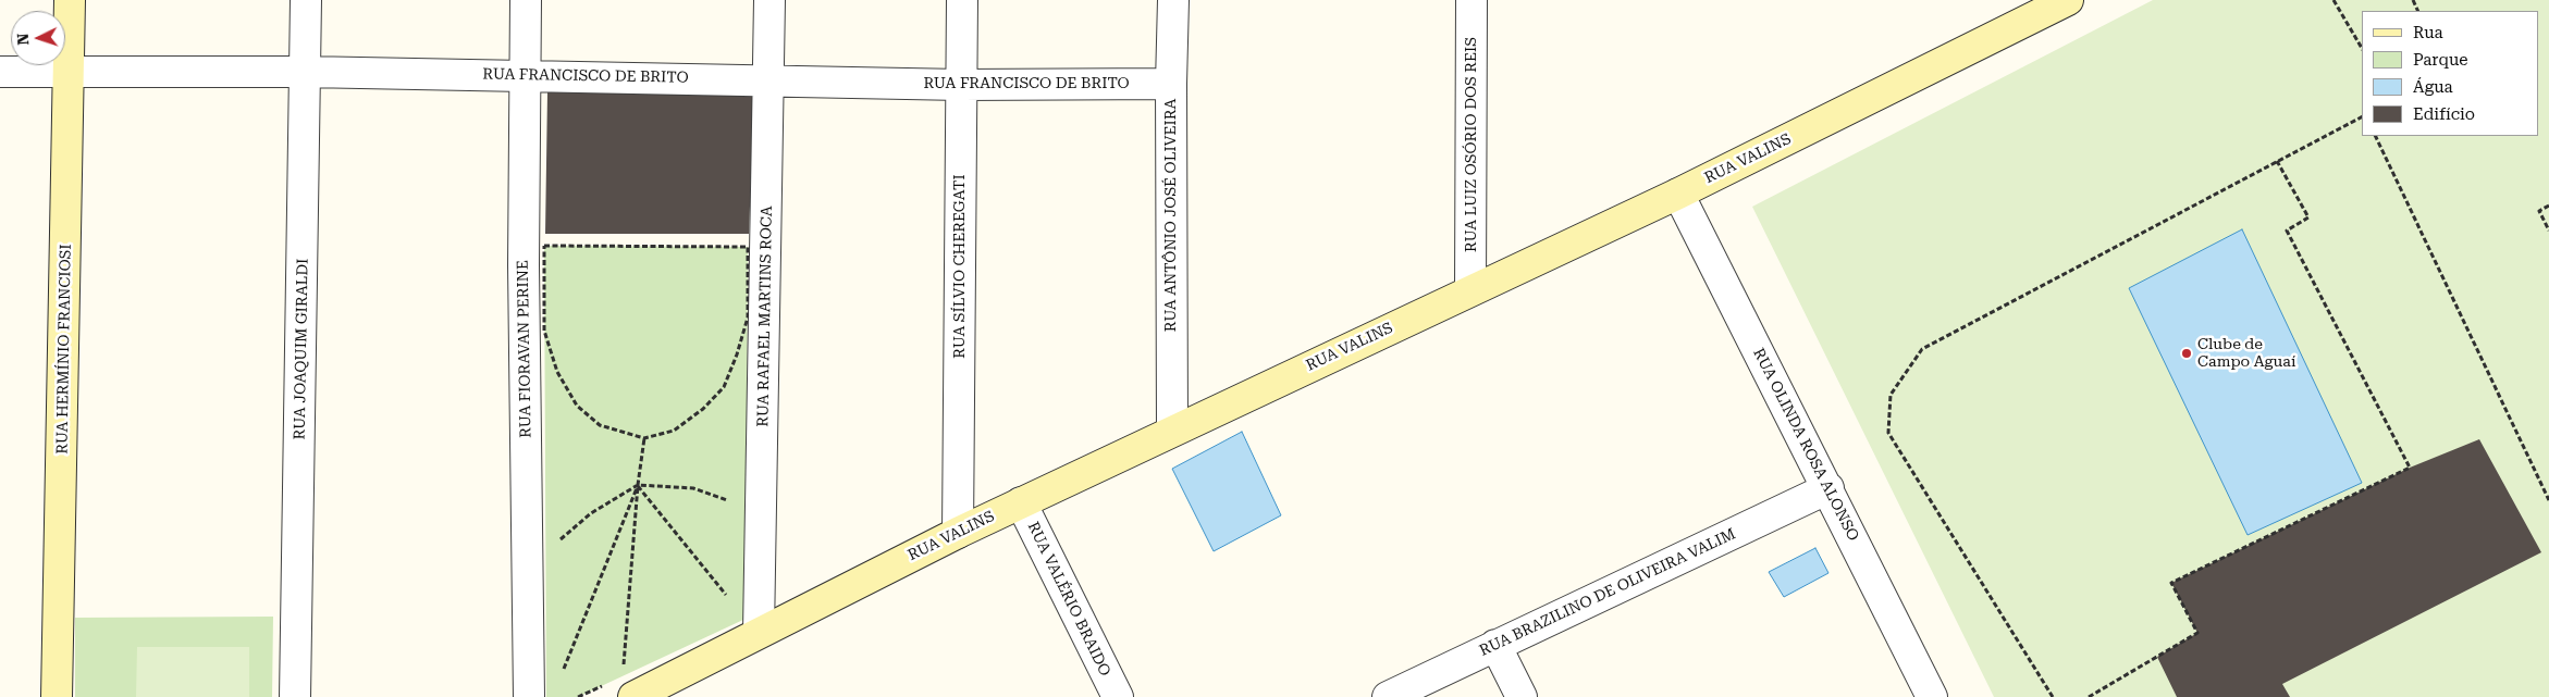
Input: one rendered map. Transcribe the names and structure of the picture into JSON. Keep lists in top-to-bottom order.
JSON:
{
  "streets": {
    "street": [
      "RUA FRANCISCO DE BRITO",
      "RUA LUIZ OSÓRIO DOS REIS",
      "RUA VALINS",
      "RUA ANTÔNIO JOSÉ OLIVEIRA",
      "RUA SÍLVIO CHEREGATI",
      "RUA RAFAEL MARTINS ROCA",
      "RUA HERMÍNIO FRANCIOSI",
      "RUA JOAQUIM GIRALDI",
      "RUA FIORAVAN PERINE",
      "RUA OLINDA ROSA ALONSO",
      "RUA BRAZILINO DE OLIVEIRA VALIM",
      "RUA VALÉRIO BRAIDO"
    ]
  },
  "crossings": [
    ["RUA FRANCISCO DE BRITO", "RUA ANTÔNIO JOSÉ OLIVEIRA"],
    ["RUA FRANCISCO DE BRITO", "RUA SÍLVIO CHEREGATI"],
    ["RUA FRANCISCO DE BRITO", "RUA RAFAEL MARTINS ROCA"],
    ["RUA FRANCISCO DE BRITO", "RUA HERMÍNIO FRANCIOSI"],
    ["RUA FRANCISCO DE BRITO", "RUA JOAQUIM GIRALDI"],
    ["RUA FRANCISCO DE BRITO", "RUA FIORAVAN PERINE"],
    ["RUA LUIZ OSÓRIO DOS REIS", "RUA VALINS"],
    ["RUA VALINS", "RUA ANTÔNIO JOSÉ OLIVEIRA"],
    ["RUA VALINS", "RUA SÍLVIO CHEREGATI"],
    ["RUA VALINS", "RUA RAFAEL MARTINS ROCA"],
    ["RUA VALINS", "RUA OLINDA ROSA ALONSO"],
    ["RUA VALINS", "RUA VALÉRIO BRAIDO"],
    ["RUA OLINDA ROSA ALONSO", "RUA BRAZILINO DE OLIVEIRA VALIM"]
  ],
  "places": ["Clube de Campo Aguaí"],
  "legend": [
    "Rua",
    "Parque",
    "Água",
    "Edifício"
  ],
  "north": "left"
}
